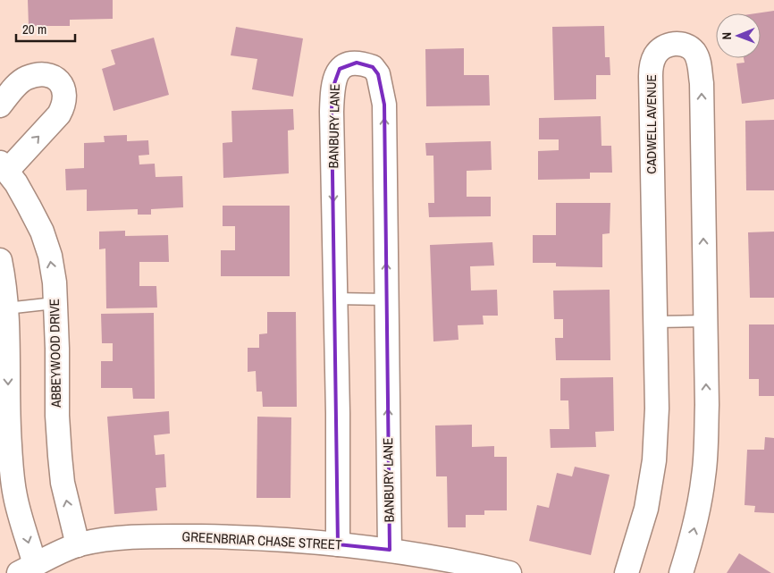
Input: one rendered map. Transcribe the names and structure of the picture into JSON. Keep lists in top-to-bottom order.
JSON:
{
  "streets": {
    "street": [
      "CADWELL AVENUE",
      "BANBURY LANE",
      "ABBEYWOOD DRIVE",
      "GREENBRIAR CHASE STREET"
    ]
  },
  "crossings": [
    ["BANBURY LANE", "GREENBRIAR CHASE STREET"],
    ["ABBEYWOOD DRIVE", "GREENBRIAR CHASE STREET"]
  ],
  "scale_bar": "20 m",
  "north": "left"
}
